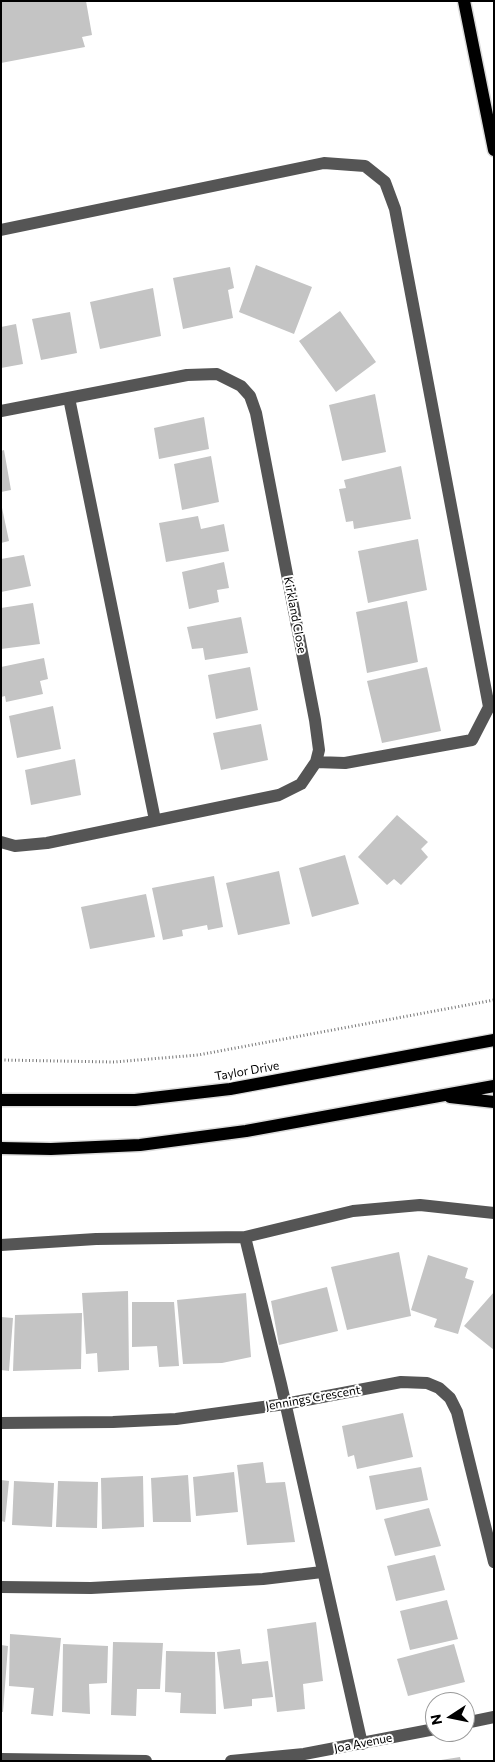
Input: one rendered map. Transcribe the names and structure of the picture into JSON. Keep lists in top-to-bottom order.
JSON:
{
  "streets": {
    "main road": ["Taylor Drive"],
    "street": ["Kirkland Close", "Jennings Crescent", "Joa Avenue"]
  },
  "north": "left"
}
